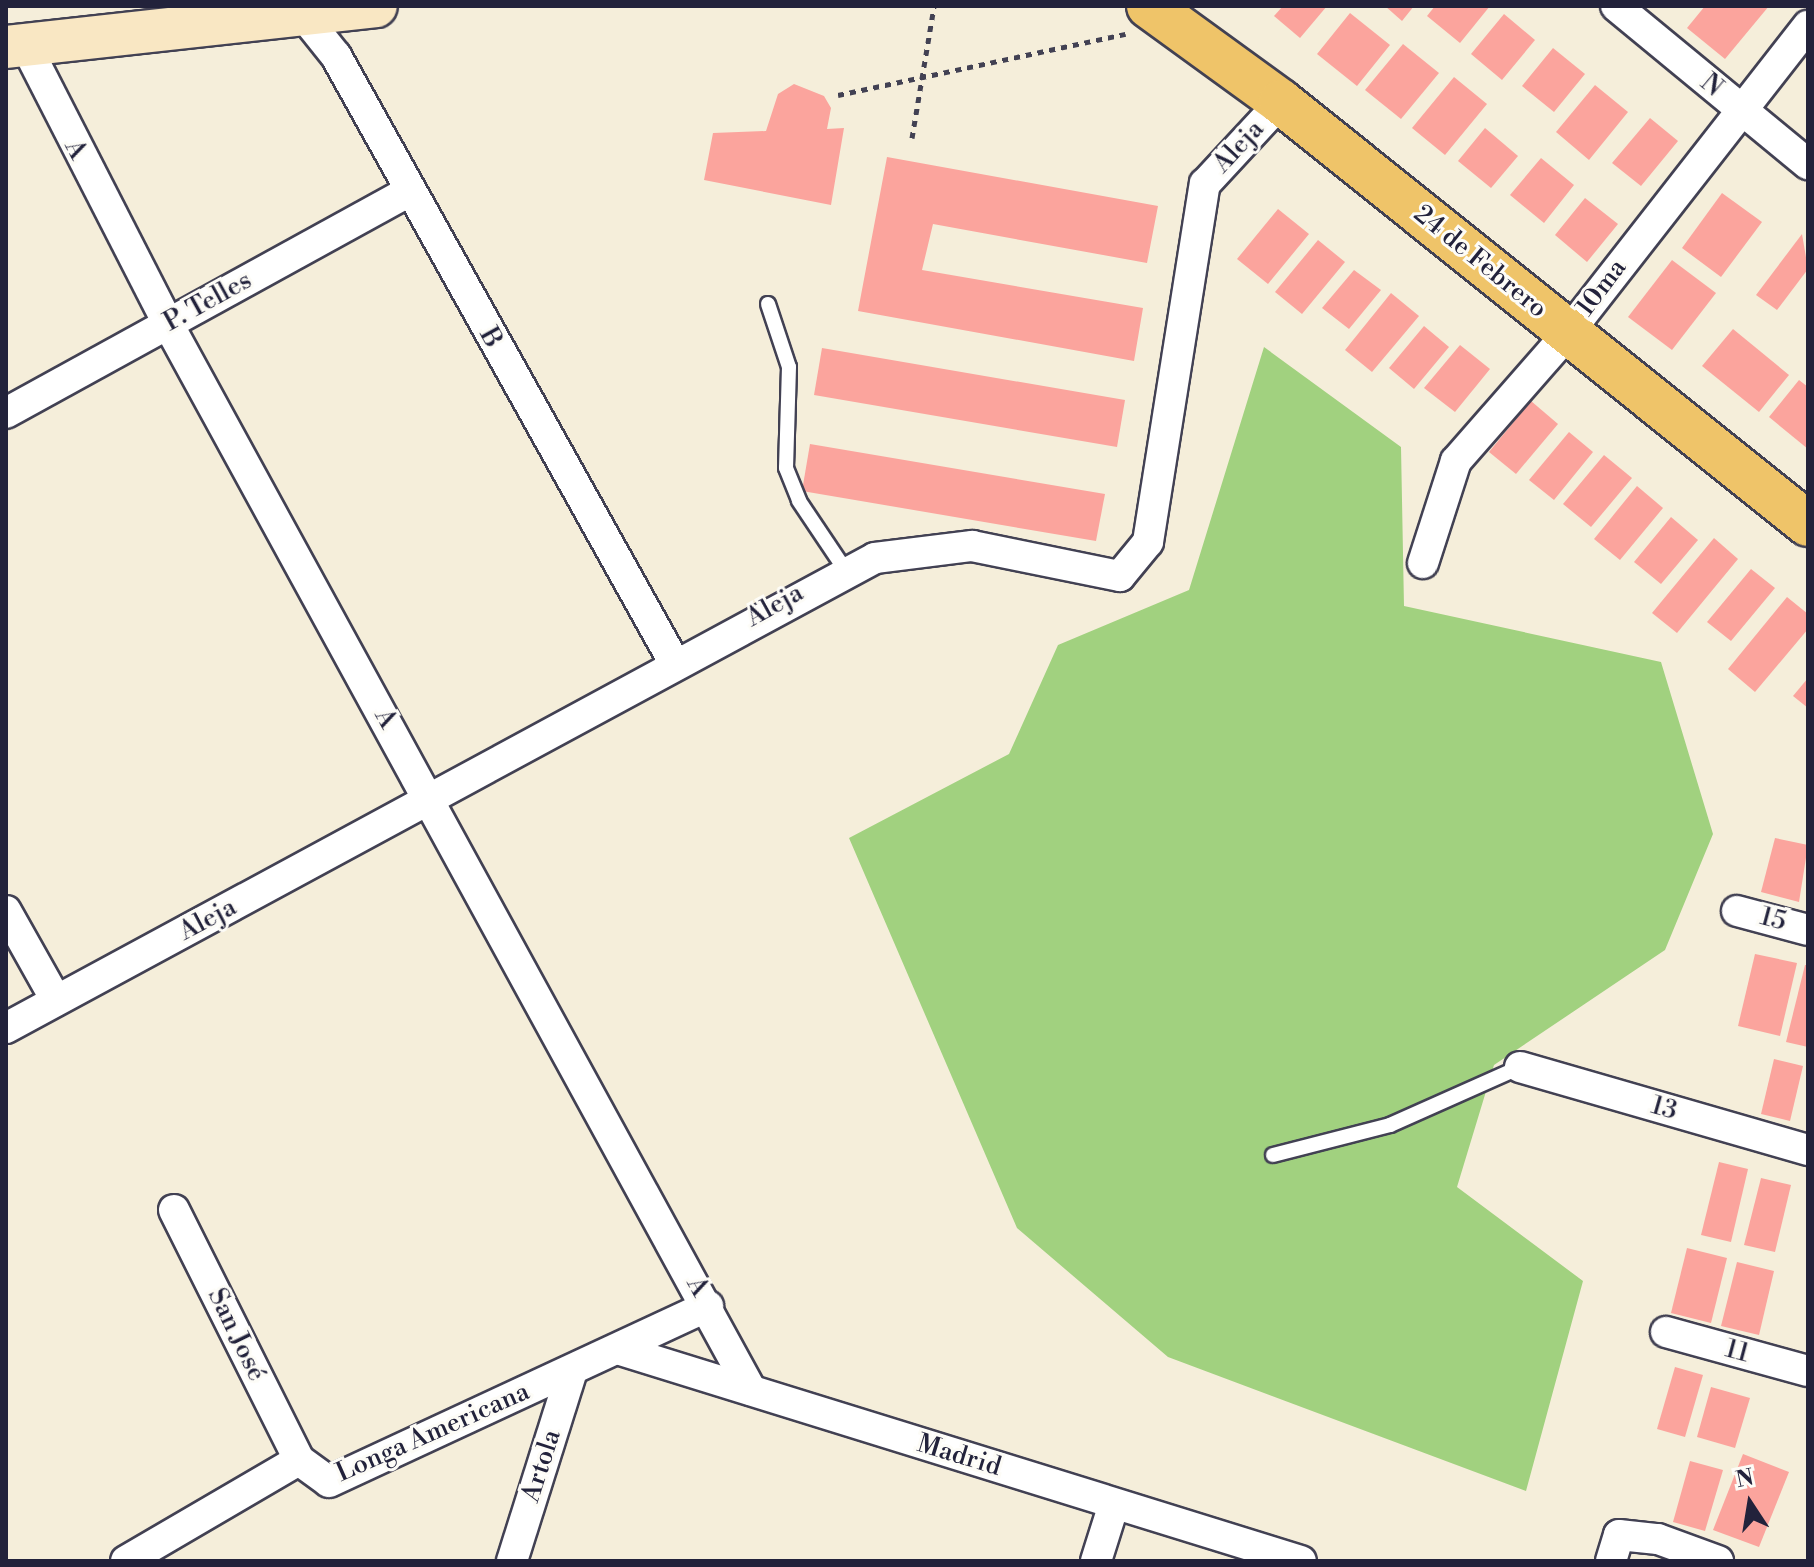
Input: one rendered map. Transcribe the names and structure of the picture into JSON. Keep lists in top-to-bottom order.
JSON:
{
  "streets": {
    "main road": ["24 de Febrero"],
    "street": [
      "N",
      "Aleja",
      "A",
      "10ma",
      "P. Telles",
      "B",
      "15",
      "13",
      "San José",
      "11",
      "Longa Americana",
      "Madrid",
      "Artola"
    ]
  },
  "crossings": [
    ["N", "10ma"],
    ["Aleja", "A"],
    ["Aleja", "24 de Febrero"],
    ["Aleja", "B"],
    ["A", "P. Telles"],
    ["A", "Longa Americana"],
    ["A", "Madrid"],
    ["24 de Febrero", "10ma"],
    ["P. Telles", "B"],
    ["San José", "Longa Americana"],
    ["Longa Americana", "Madrid"],
    ["Longa Americana", "Artola"]
  ],
  "north": "top"
}
